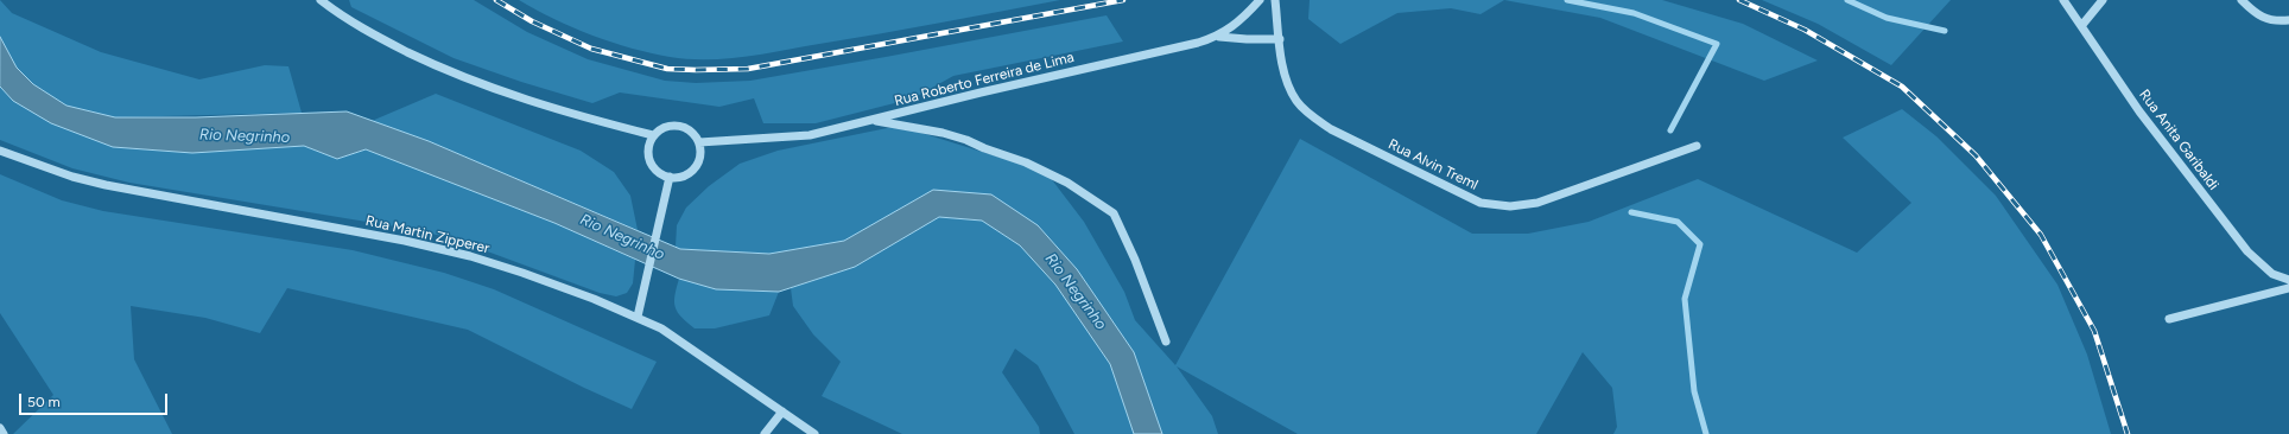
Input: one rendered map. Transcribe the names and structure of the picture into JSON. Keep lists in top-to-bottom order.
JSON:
{
  "streets": {
    "street": [
      "Rua Roberto Ferreira de Lima",
      "Rua Anita Garibaldi",
      "Rua Alvin Treml",
      "Rua Martin Zipperer"
    ]
  },
  "water": ["Rio Negrinho"],
  "scale_bar": "50 m"
}
